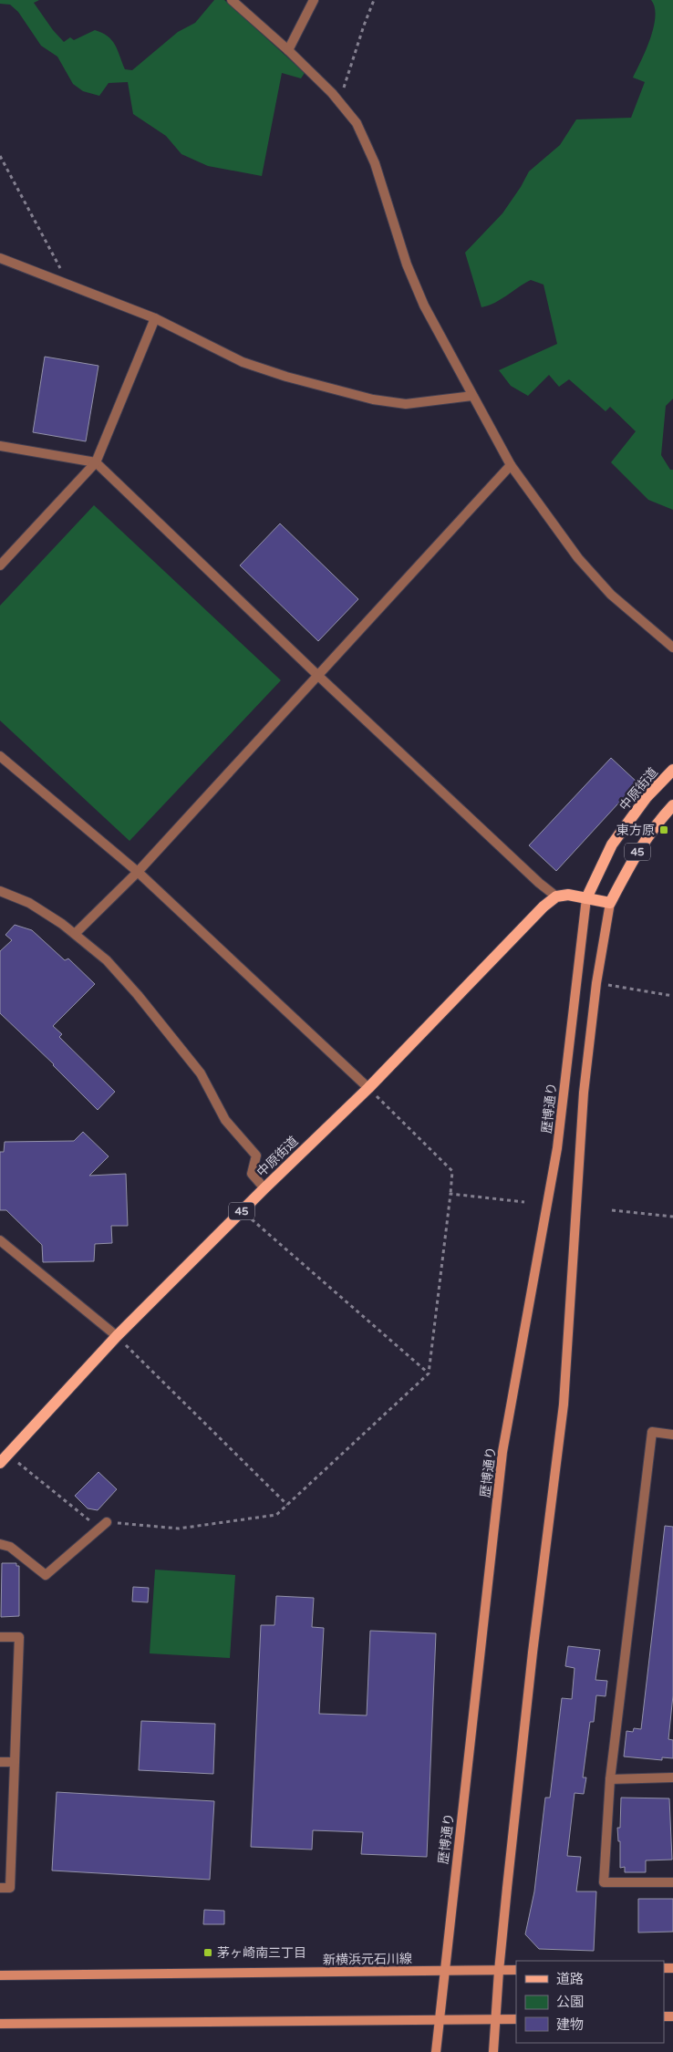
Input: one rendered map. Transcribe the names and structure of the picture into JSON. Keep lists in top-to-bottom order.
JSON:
{
  "streets": {
    "main road": ["中原街道", "45"],
    "street": ["歴博通り", "新横浜元石川線"]
  },
  "crossings": [
    ["中原街道", "歴博通り"],
    ["歴博通り", "新横浜元石川線"]
  ],
  "places": {
    "transit": ["東方原", "茅ヶ崎南三丁目"]
  },
  "legend": ["道路", "公園", "建物"]
}
